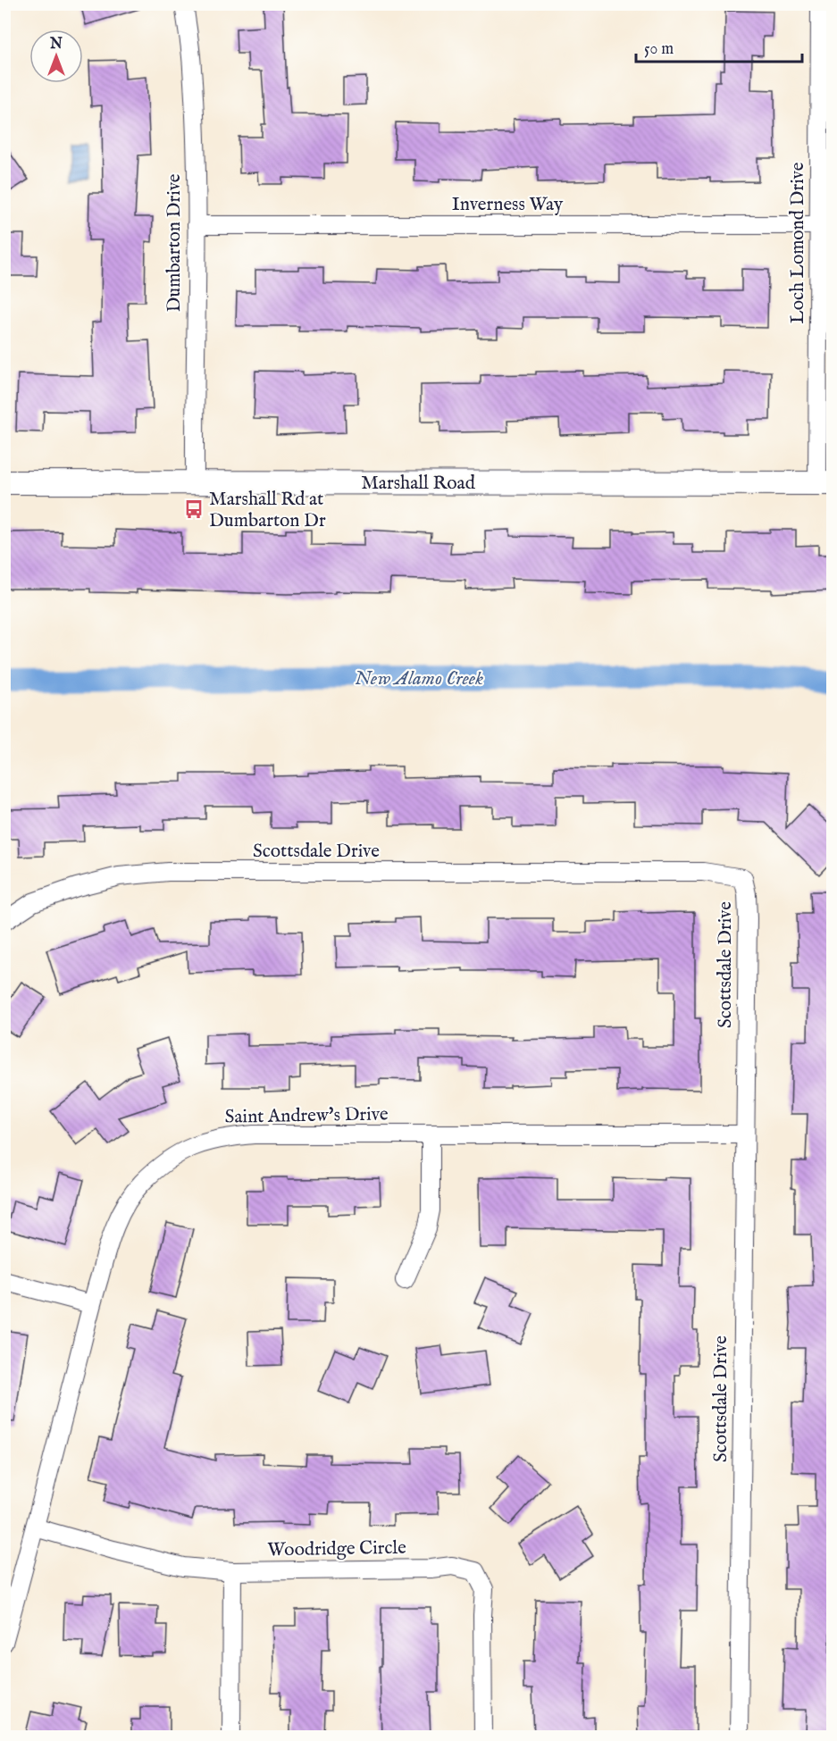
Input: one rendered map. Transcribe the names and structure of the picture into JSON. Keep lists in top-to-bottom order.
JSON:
{
  "streets": {
    "street": [
      "Inverness Way",
      "Dumbarton Drive",
      "Loch Lomond Drive",
      "Marshall Road",
      "Scottsdale Drive",
      "Saint Andrew's Drive",
      "Woodridge Circle"
    ]
  },
  "crossings": [
    ["Inverness Way", "Dumbarton Drive"],
    ["Inverness Way", "Loch Lomond Drive"],
    ["Dumbarton Drive", "Marshall Road"],
    ["Loch Lomond Drive", "Marshall Road"],
    ["Scottsdale Drive", "Saint Andrew's Drive"],
    ["Saint Andrew's Drive", "Woodridge Circle"]
  ],
  "water": ["New Alamo Creek"],
  "places": {
    "bus stop": ["Marshall Rd at Dumbarton Dr"]
  },
  "scale_bar": "50 m",
  "north": "top"
}
